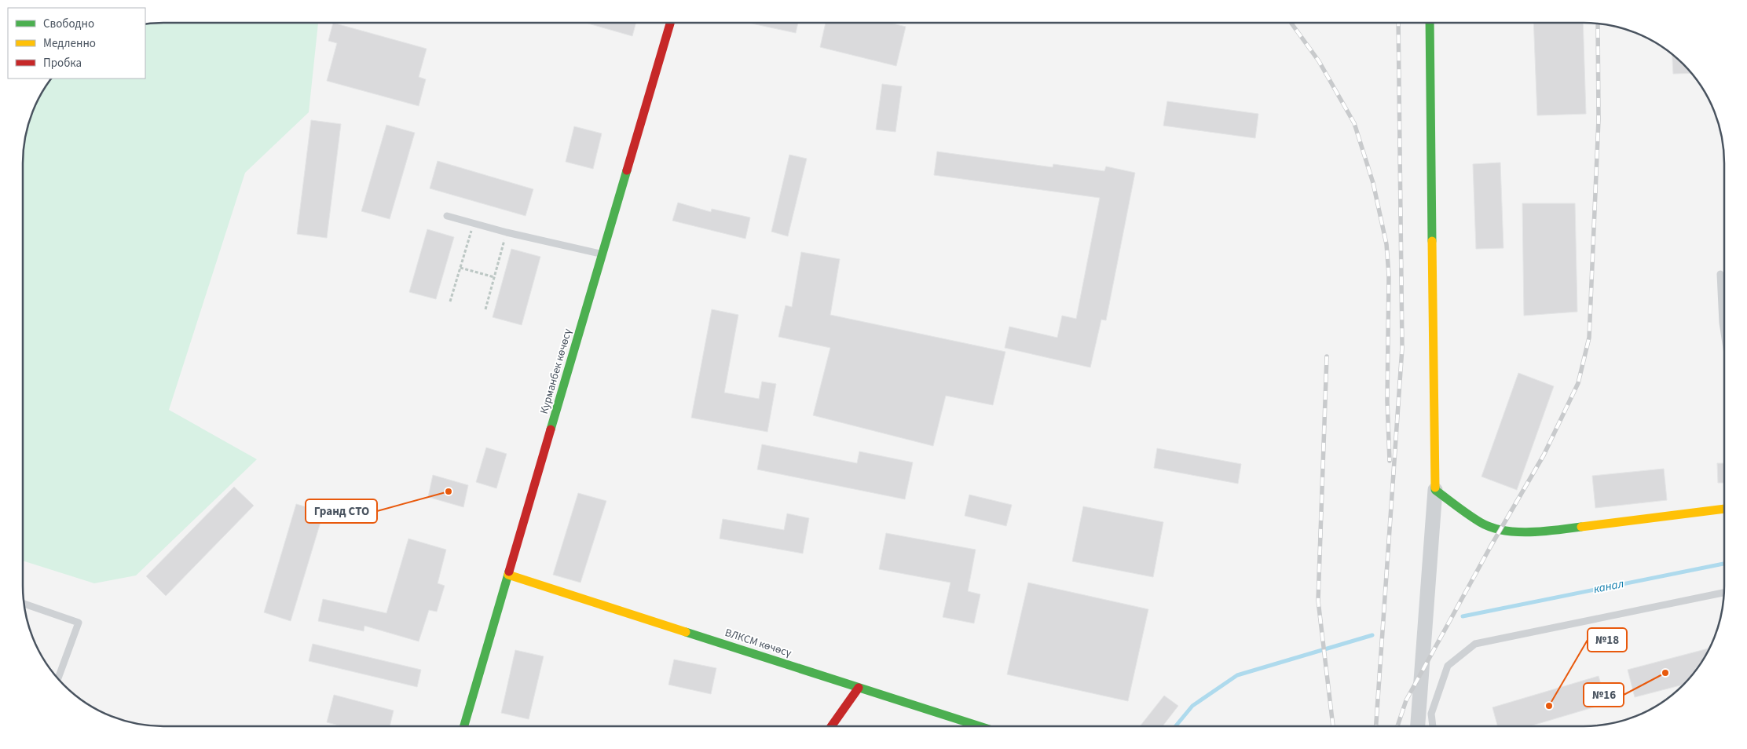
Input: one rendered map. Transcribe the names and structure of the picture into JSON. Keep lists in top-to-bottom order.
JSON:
{
  "streets": {
    "street": ["Курманбек көчөсү", "ВЛКСМ көчөсү"]
  },
  "crossings": [
    ["Курманбек көчөсү", "ВЛКСМ көчөсү"]
  ],
  "water": ["канал"],
  "places": ["Гранд СТО", "№16", "№18"],
  "legend": ["Свободно", "Медленно", "Пробка"]
}
